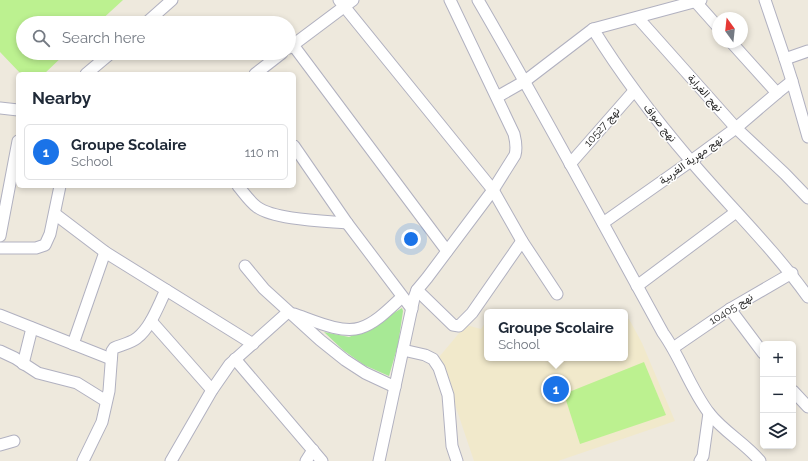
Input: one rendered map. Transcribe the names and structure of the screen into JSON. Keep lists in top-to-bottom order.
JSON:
{
  "streets": {
    "street": [
      "نهج الغرابة",
      "نهج صواف",
      "نهج 10527",
      "نهج مهرية الغربية",
      "نهج 10405"
    ]
  },
  "crossings": [
    ["نهج الغرابة", "نهج مهرية الغربية"],
    ["نهج صواف", "نهج 10527"],
    ["نهج صواف", "نهج مهرية الغربية"],
    ["نهج صواف", "نهج 10405"]
  ],
  "north": "top",
  "page": {
    "search": "Search here",
    "heading": "Nearby",
    "list": [
      {
        "mark": "1",
        "name": "Groupe Scolaire",
        "note": "School",
        "value": "110 m"
      }
    ],
    "popup": ["Groupe Scolaire", "School"],
    "map_buttons": ["+", "−"],
    "pins": "1"
  }
}
